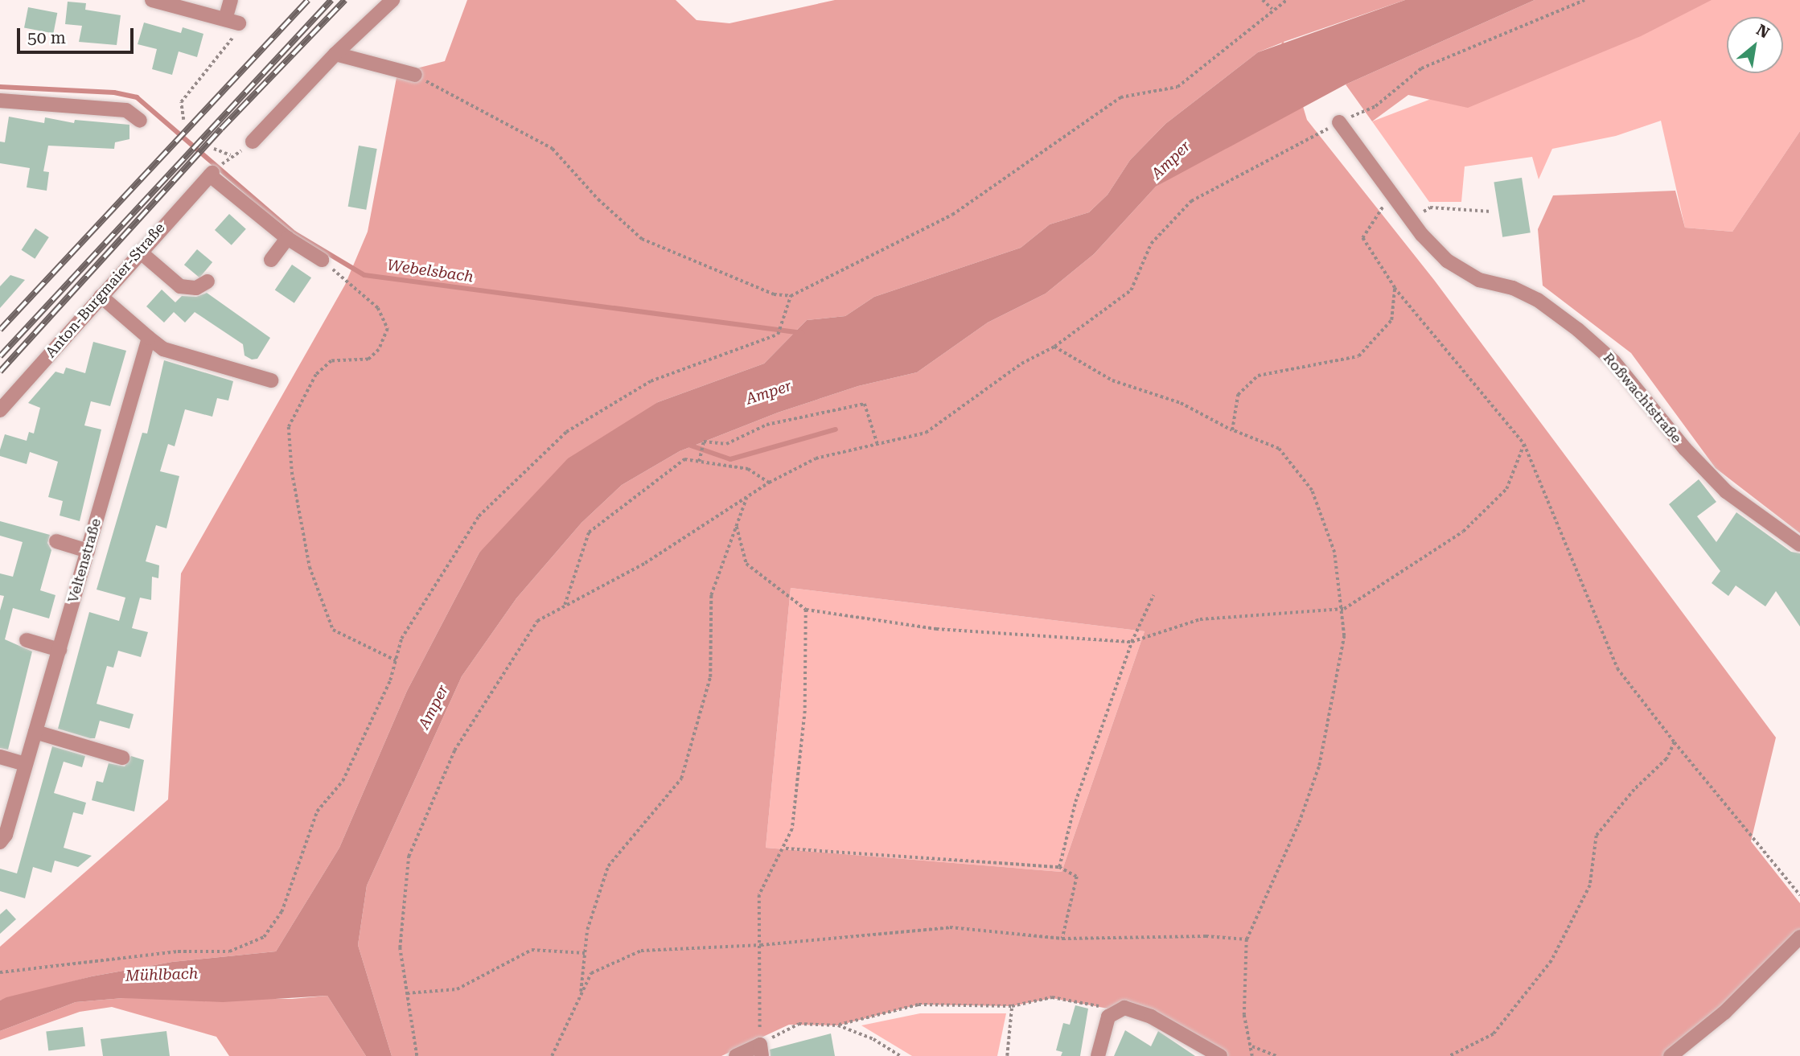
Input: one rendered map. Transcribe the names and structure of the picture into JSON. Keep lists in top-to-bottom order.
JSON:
{
  "streets": {
    "street": ["Anton-Burgmaier-Straße", "Roßwachtstraße", "Veltenstraße"]
  },
  "water": ["Amper", "Webelsbach", "Mühlbach"],
  "scale_bar": "50 m",
  "north": "top right"
}
